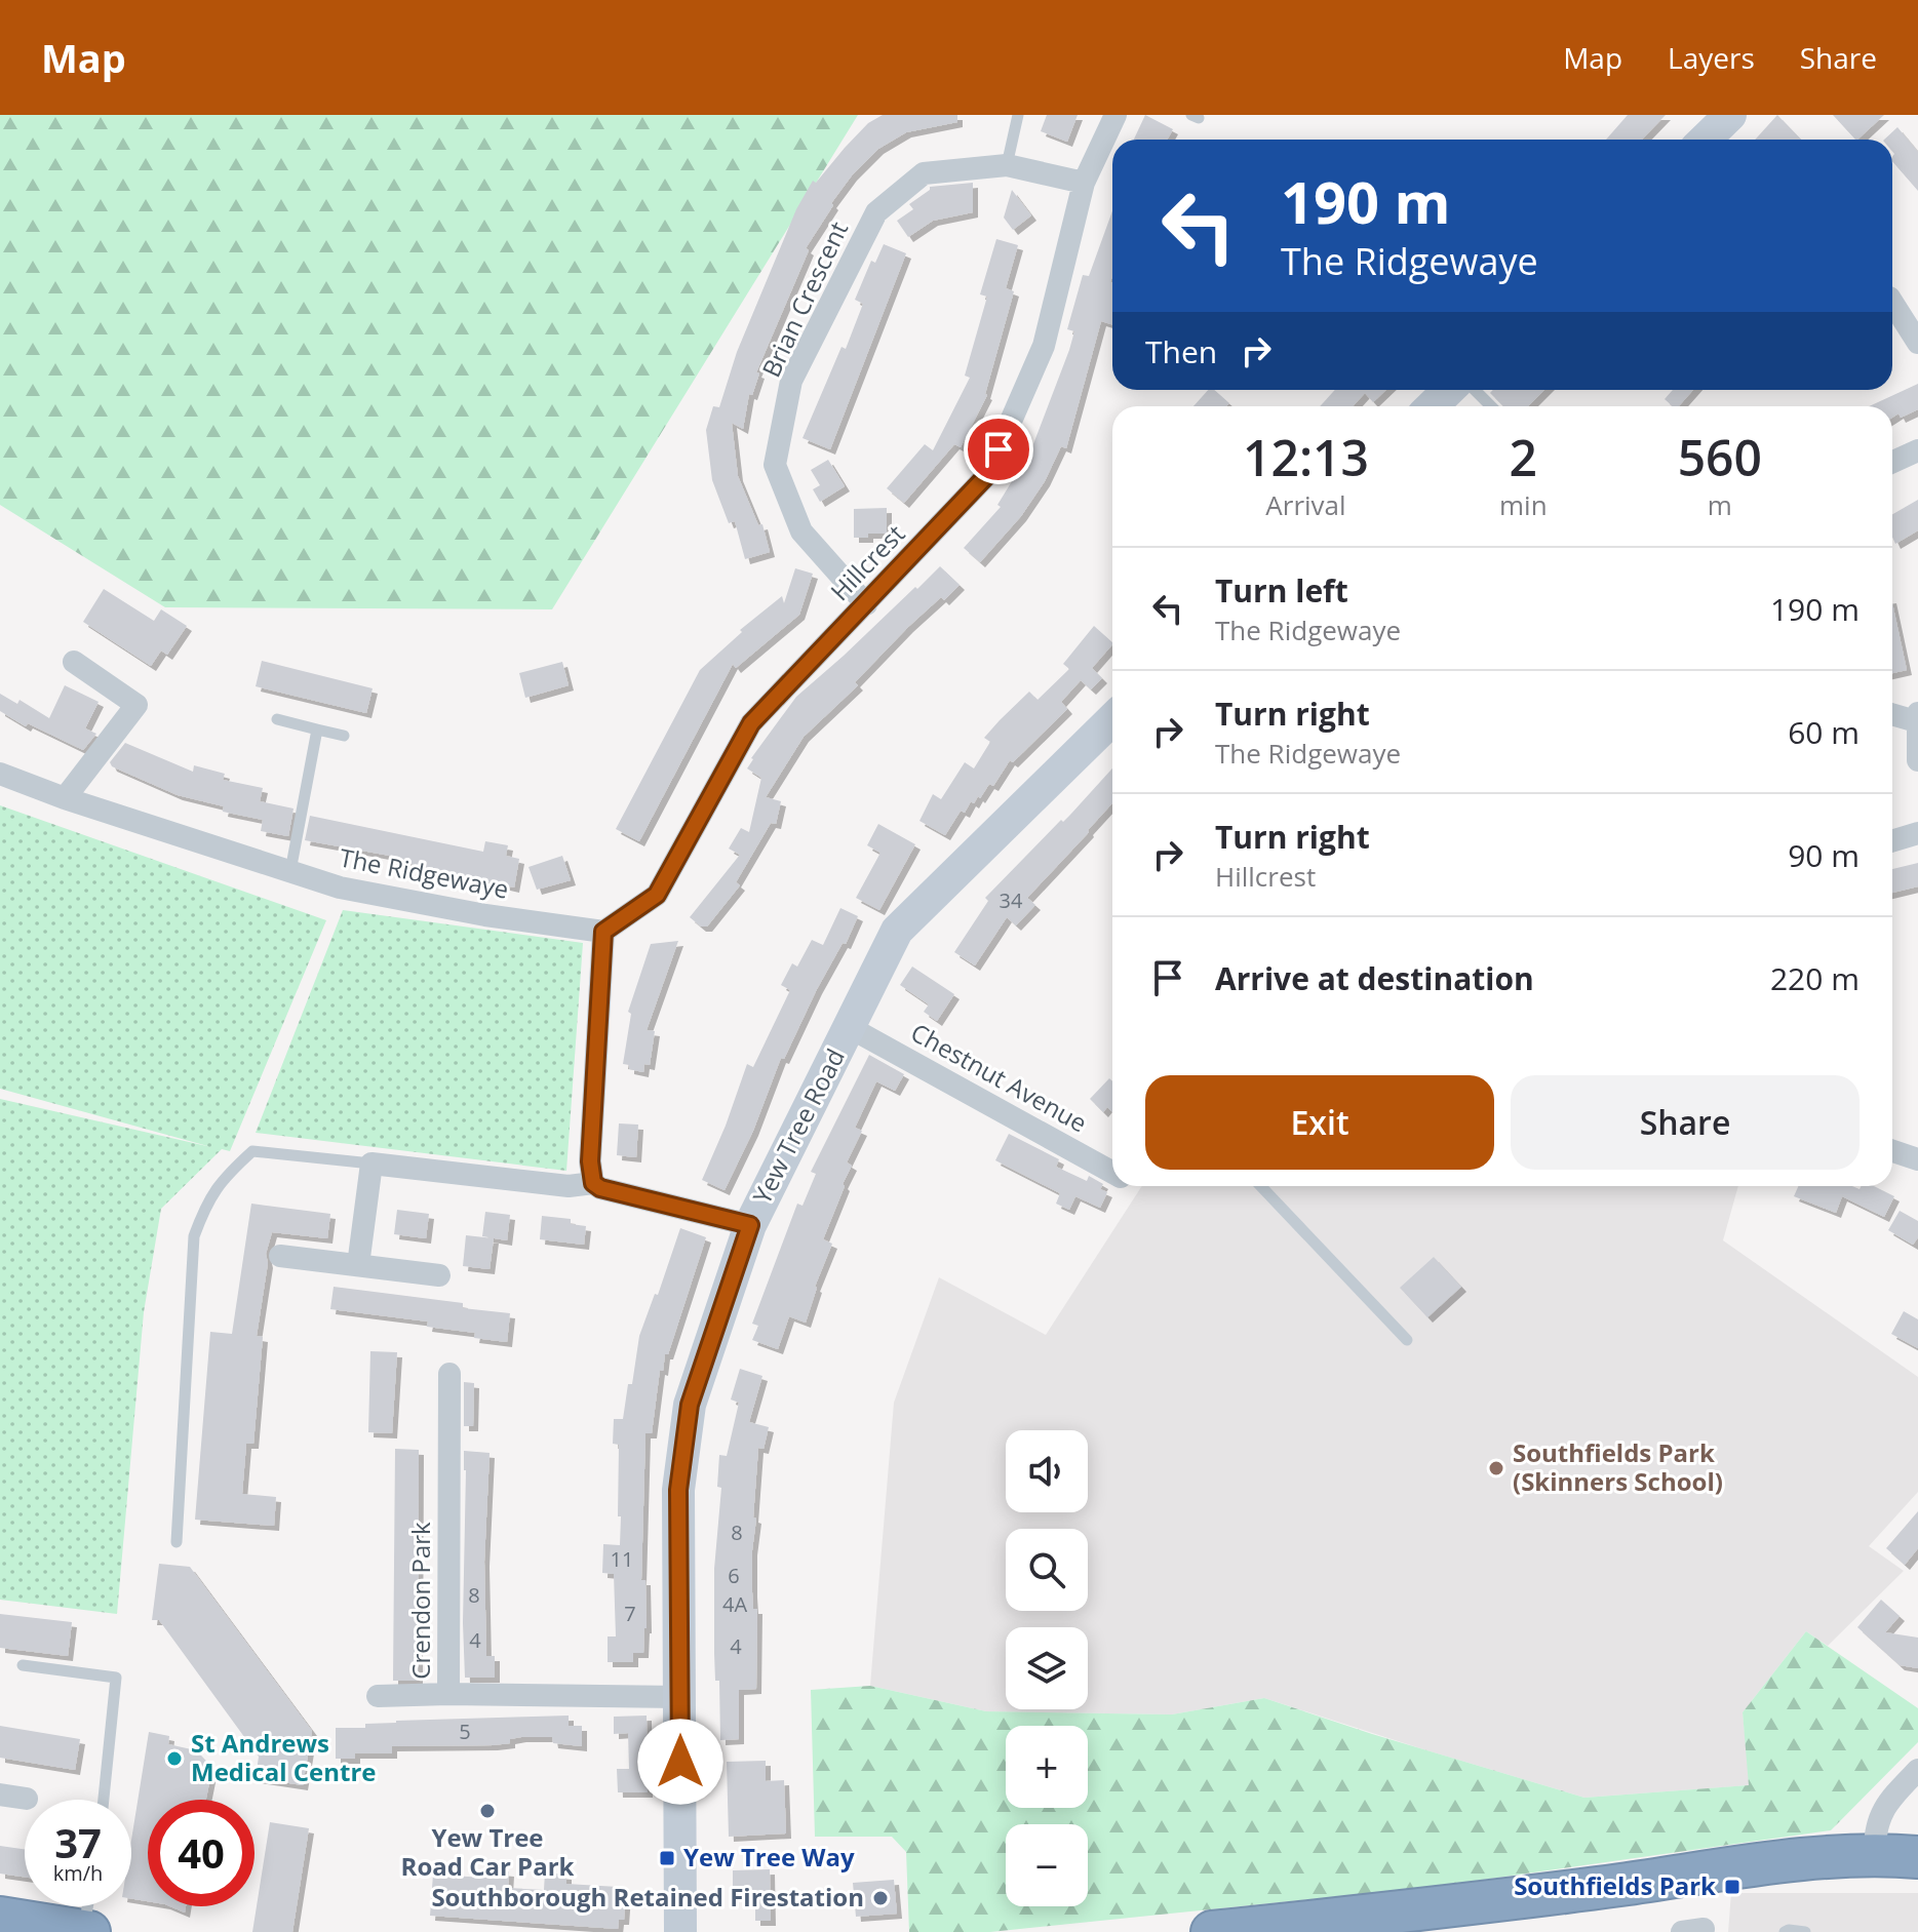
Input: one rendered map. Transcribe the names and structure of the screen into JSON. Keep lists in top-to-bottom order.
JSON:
{
  "streets": {
    "street": [
      "Brian Crescent",
      "Hillcrest",
      "The Ridgewaye",
      "Chestnut Avenue",
      "Yew Tree Road",
      "Crendon Park"
    ]
  },
  "crossings": [
    ["Brian Crescent", "Hillcrest"],
    ["Hillcrest", "The Ridgewaye"],
    ["Chestnut Avenue", "Yew Tree Road"],
    ["Yew Tree Road", "Crendon Park"]
  ],
  "places": {
    "other": [
      "Southfields Park (Skinners School)",
      "St Andrews Medical Centre",
      "Yew Tree Road Car Park",
      "Southborough Retained Firestation"
    ],
    "transit": ["Yew Tree Way", "Southfields Park"]
  },
  "house_numbers": [
    "34",
    "8",
    "11",
    "6",
    "8",
    "4A",
    "7",
    "4",
    "4",
    "5"
  ],
  "page": {
    "header": "Map",
    "nav": ["Map", "Layers", "Share"],
    "turn": ["190 m", "The Ridgewaye"],
    "then": "Then",
    "eta": [
      "12:13",
      "Arrival",
      "2",
      "min",
      "560",
      "m"
    ],
    "list": [
      {
        "name": "Turn left",
        "note": "The Ridgewaye",
        "value": "190 m"
      },
      {
        "name": "Turn right",
        "note": "The Ridgewaye",
        "value": "60 m"
      },
      {
        "name": "Turn right",
        "note": "Hillcrest",
        "value": "90 m"
      },
      {
        "name": "Arrive at destination",
        "value": "220 m"
      }
    ],
    "buttons": ["Exit", "Share"],
    "map_buttons": ["+", "−"],
    "speed": "37 km/h",
    "limit": "40"
  }
}
